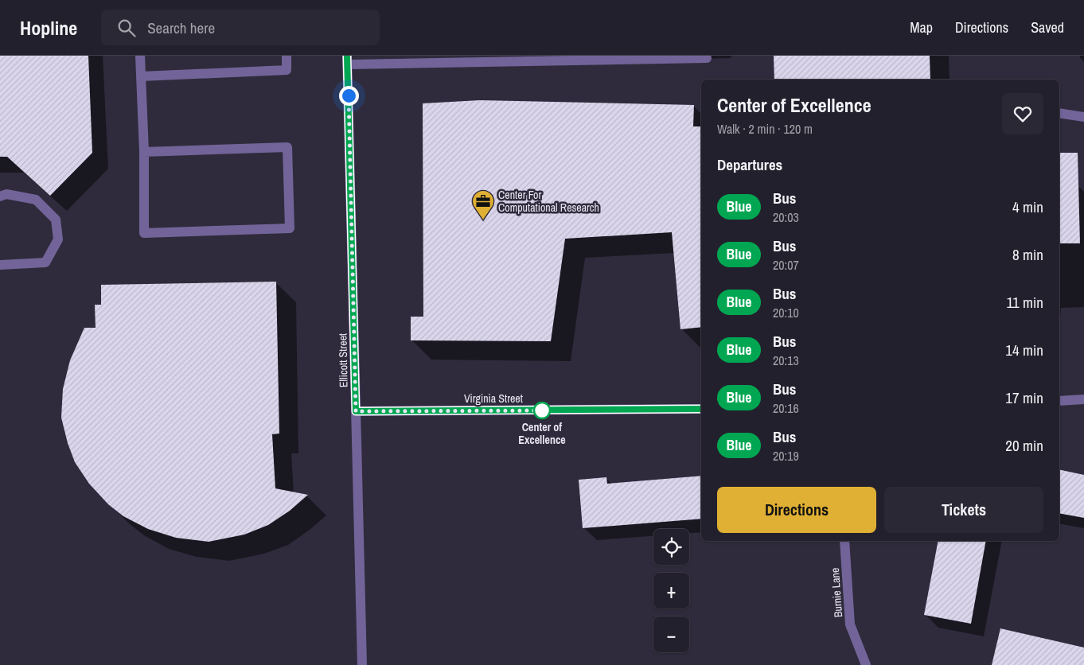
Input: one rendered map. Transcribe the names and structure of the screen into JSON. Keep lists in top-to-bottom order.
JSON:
{
  "streets": {
    "street": ["Ellicott Street", "Virginia Street", "Burnie Lane"]
  },
  "crossings": [
    ["Ellicott Street", "Virginia Street"]
  ],
  "places": {
    "office": ["Center For Computational Research"],
    "other": ["Center of Excellence"]
  },
  "lines": ["bus line Blue"],
  "page": {
    "header": "Hopline",
    "search": "Search here",
    "nav": ["Map", "Directions", "Saved"],
    "heading": [
      ["Center of Excellence", "Walk · 2 min · 120 m"],
      "Departures"
    ],
    "list": [
      {
        "mark": "Blue",
        "name": "Bus",
        "note": "20:03",
        "value": "4 min"
      },
      {
        "mark": "Blue",
        "name": "Bus",
        "note": "20:07",
        "value": "8 min"
      },
      {
        "mark": "Blue",
        "name": "Bus",
        "note": "20:10",
        "value": "11 min"
      },
      {
        "mark": "Blue",
        "name": "Bus",
        "note": "20:13",
        "value": "14 min"
      },
      {
        "mark": "Blue",
        "name": "Bus",
        "note": "20:16",
        "value": "17 min"
      },
      {
        "mark": "Blue",
        "name": "Bus",
        "note": "20:19",
        "value": "20 min"
      }
    ],
    "buttons": ["Directions", "Tickets"],
    "map_buttons": ["+", "−"]
  }
}
